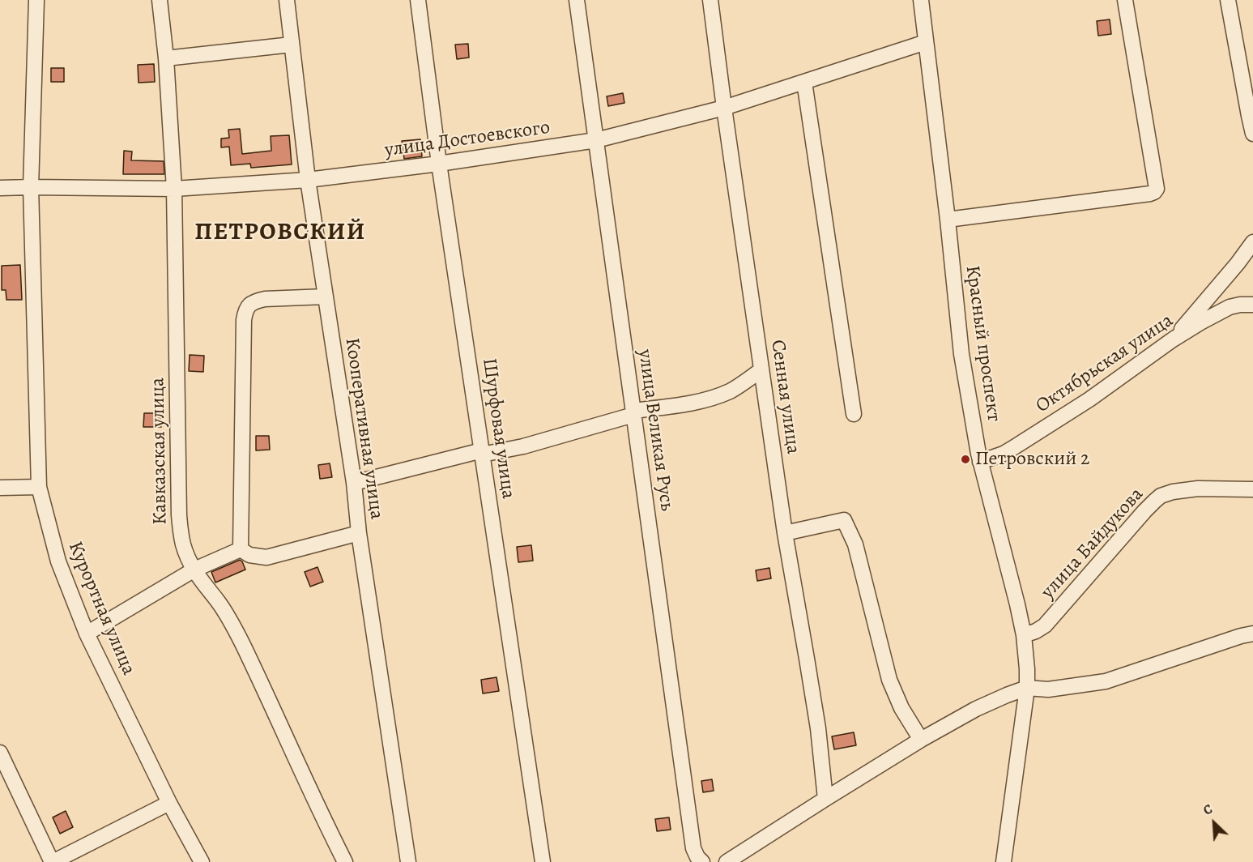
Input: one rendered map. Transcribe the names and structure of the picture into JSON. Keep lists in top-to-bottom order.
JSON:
{
  "streets": {
    "street": [
      "улица Достоевского",
      "Красный проспект",
      "Октябрьская улица",
      "Сенная улица",
      "Кооперативная улица",
      "Шурфовая улица",
      "улица Великая Русь",
      "Кавказская улица",
      "улица Байдукова",
      "Курортная улица"
    ]
  },
  "crossings": [
    ["улица Достоевского", "Красный проспект"],
    ["улица Достоевского", "Сенная улица"],
    ["улица Достоевского", "Кооперативная улица"],
    ["улица Достоевского", "Шурфовая улица"],
    ["улица Достоевского", "улица Великая Русь"],
    ["улица Достоевского", "Кавказская улица"],
    ["улица Достоевского", "Курортная улица"],
    ["Красный проспект", "Октябрьская улица"],
    ["Красный проспект", "улица Байдукова"]
  ],
  "districts": ["ПЕТРОВСКИЙ"],
  "places": ["Петровский 2"],
  "north": "top left"
}
